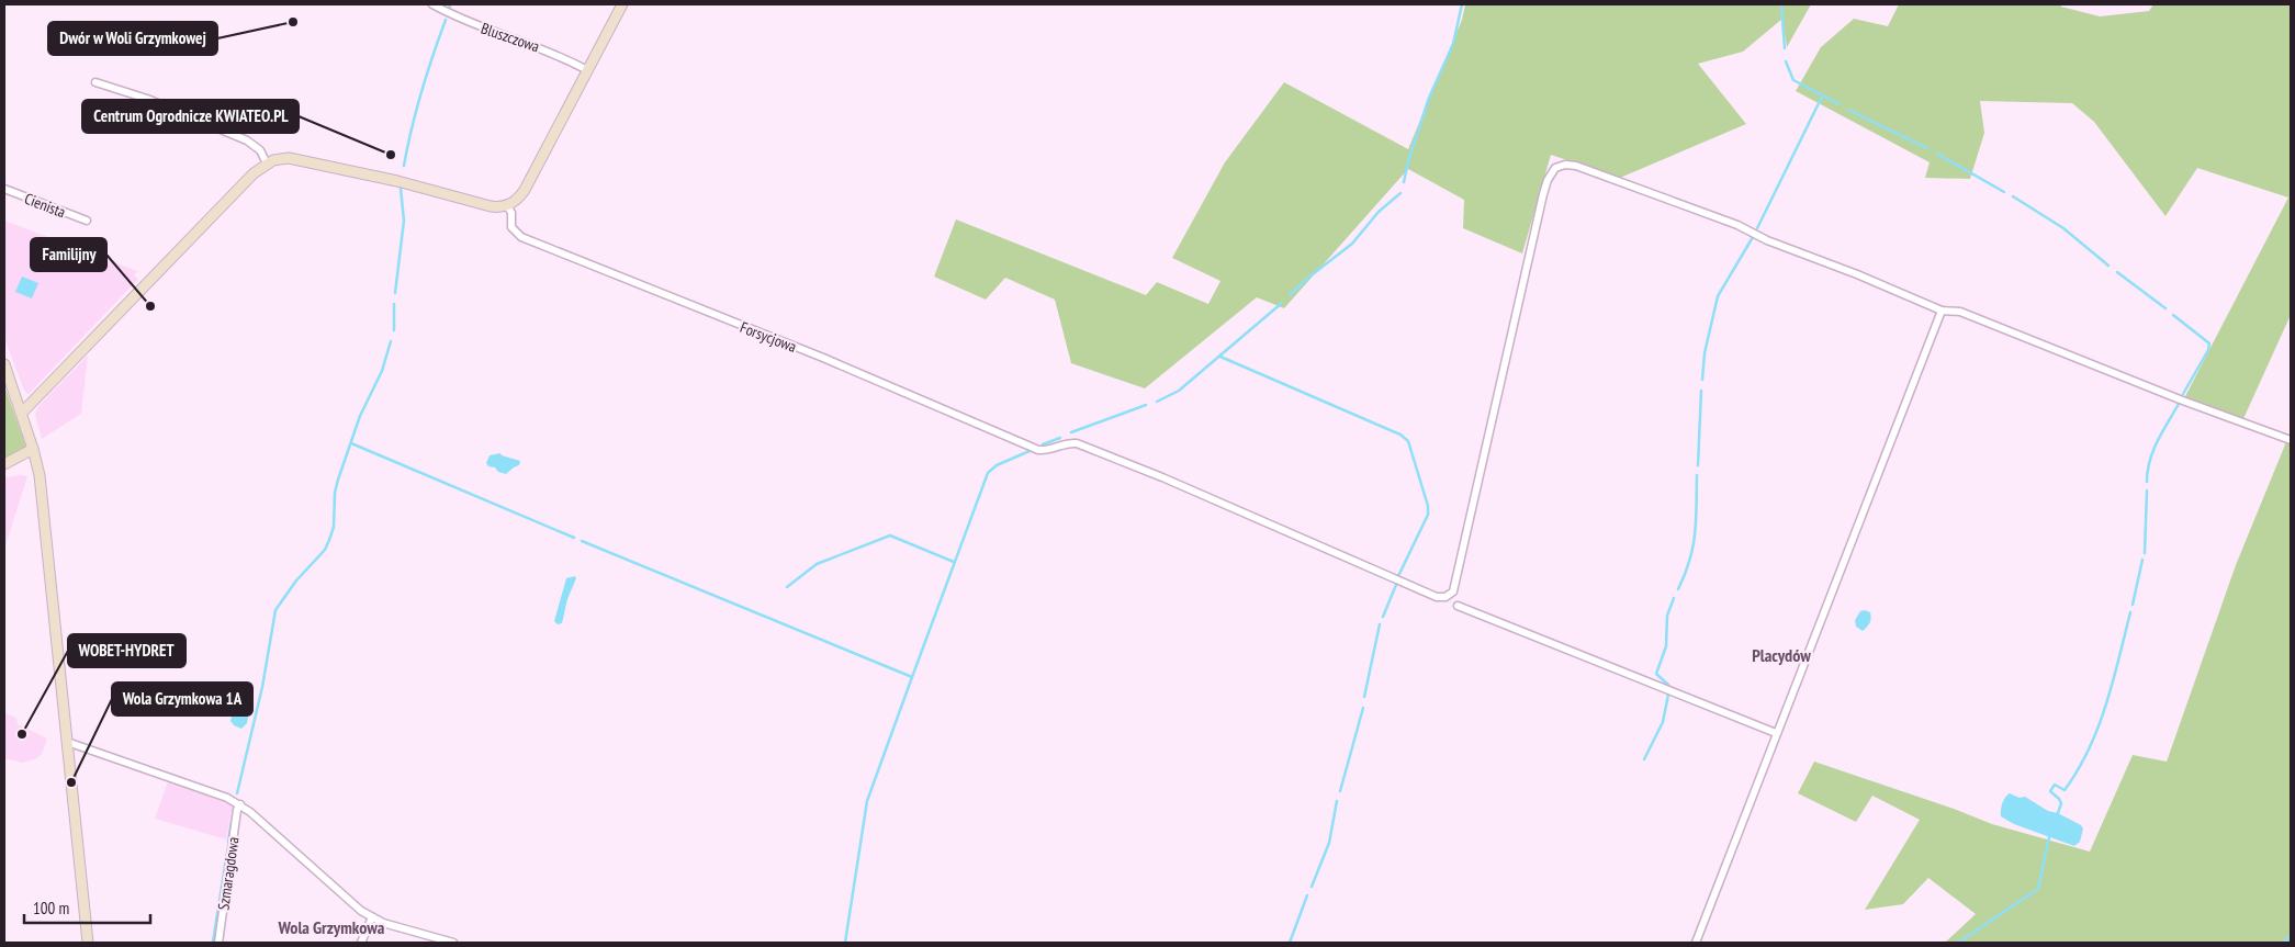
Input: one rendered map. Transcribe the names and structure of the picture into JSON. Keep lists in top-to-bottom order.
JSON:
{
  "streets": {
    "street": [
      "Bluszczowa",
      "Cienista",
      "Forsycjowa",
      "Szmaragdowa"
    ]
  },
  "districts": ["Placydów", "Wola Grzymkowa"],
  "places": [
    "Dwór w Woli Grzymkowej",
    "Centrum Ogrodnicze KWIATEO.PL",
    "Familijny",
    "WOBET-HYDRET",
    "Wola Grzymkowa 1A"
  ],
  "scale_bar": "100 m"
}
